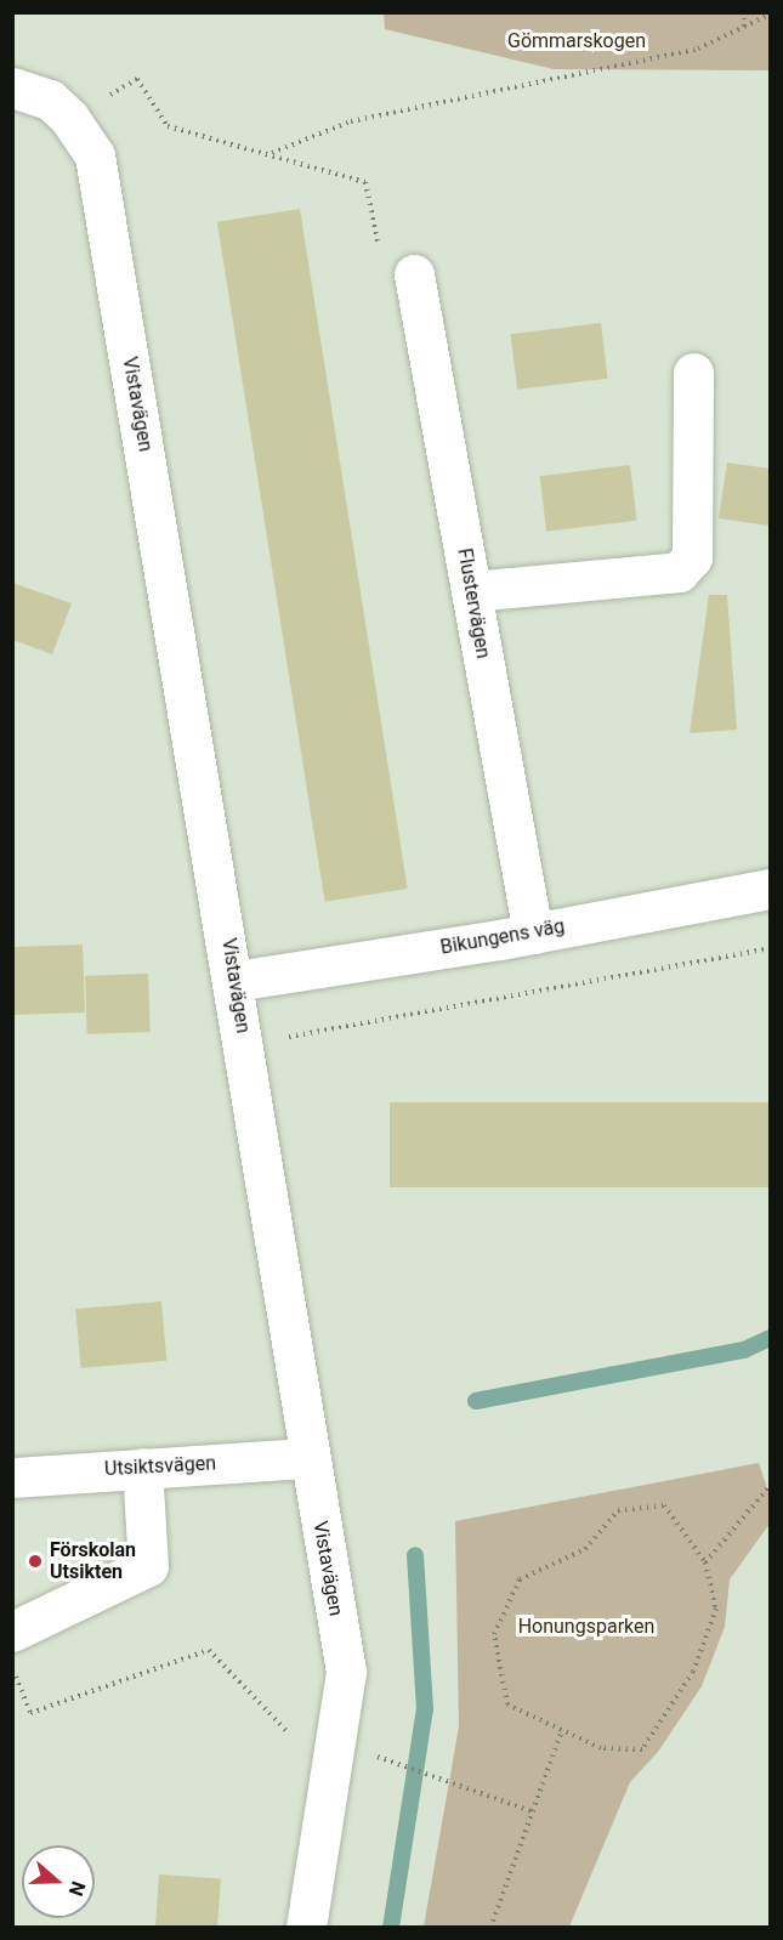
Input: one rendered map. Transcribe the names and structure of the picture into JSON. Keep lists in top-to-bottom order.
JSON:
{
  "streets": {
    "street": [
      "Vistavägen",
      "Flustervägen",
      "Bikungens väg",
      "Utsiktsvägen"
    ]
  },
  "crossings": [
    ["Vistavägen", "Bikungens väg"],
    ["Vistavägen", "Utsiktsvägen"],
    ["Flustervägen", "Bikungens väg"]
  ],
  "parks": ["Gömmarskogen", "Honungsparken"],
  "places": ["Förskolan Utsikten"],
  "north": "right"
}
